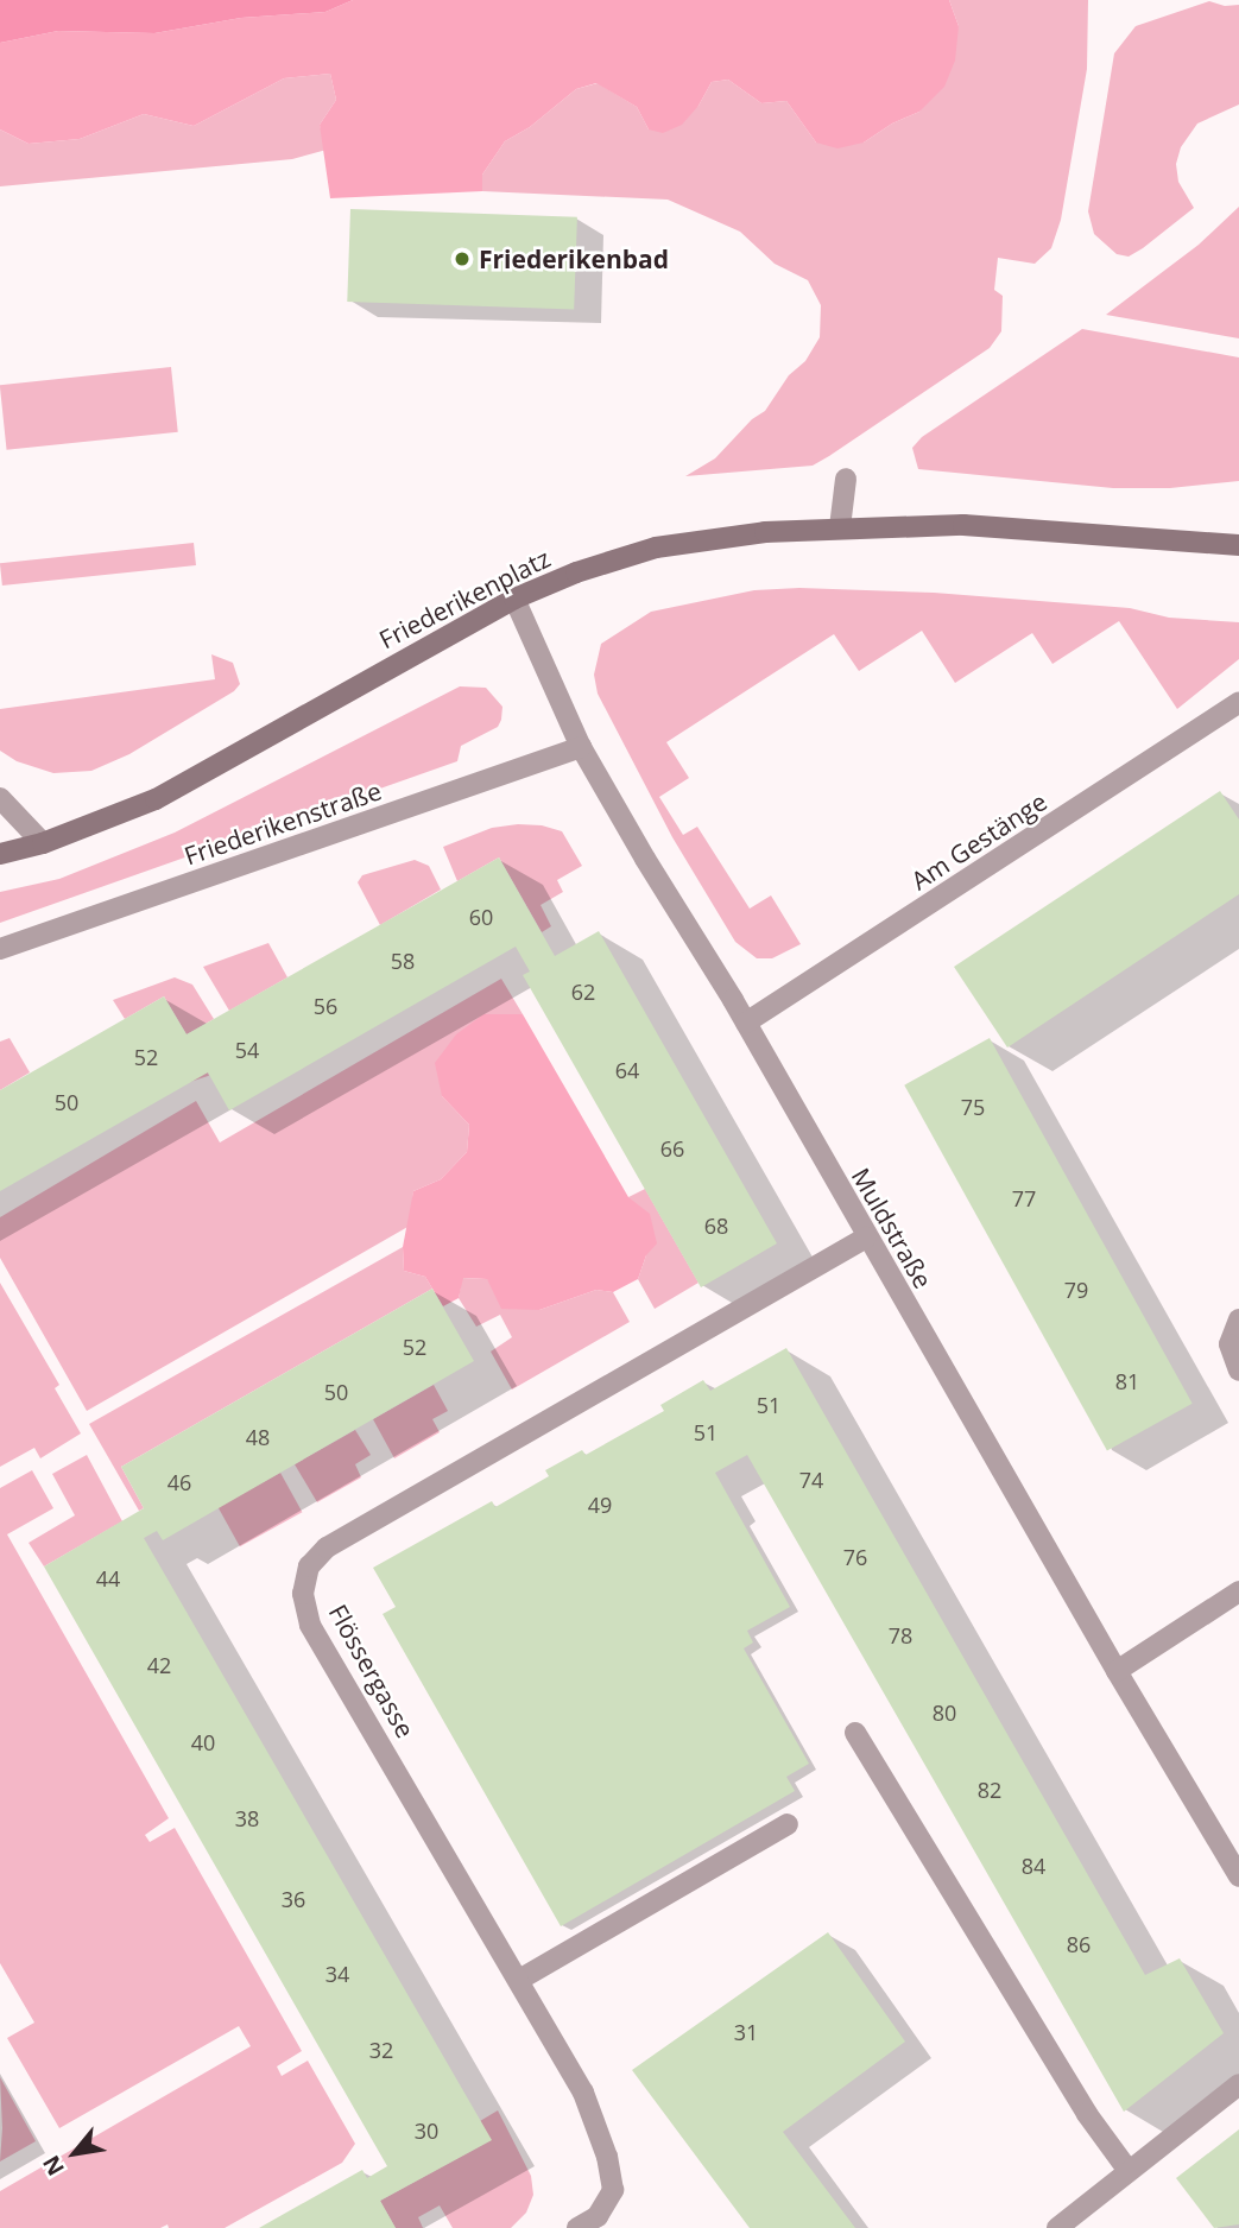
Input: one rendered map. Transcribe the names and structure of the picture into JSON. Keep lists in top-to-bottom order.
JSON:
{
  "streets": {
    "main road": ["Friederikenplatz"],
    "street": [
      "Friederikenstraße",
      "Am Gestänge",
      "Muldstraße",
      "Flössergasse"
    ]
  },
  "crossings": [
    ["Friederikenplatz", "Muldstraße"],
    ["Friederikenstraße", "Muldstraße"],
    ["Am Gestänge", "Muldstraße"],
    ["Muldstraße", "Flössergasse"]
  ],
  "places": ["Friederikenbad"],
  "house_numbers": [
    "60",
    "58",
    "62",
    "56",
    "54",
    "52",
    "64",
    "50",
    "75",
    "66",
    "77",
    "68",
    "79",
    "52",
    "81",
    "50",
    "51",
    "51",
    "48",
    "74",
    "46",
    "49",
    "76",
    "44",
    "78",
    "42",
    "80",
    "40",
    "82",
    "38",
    "84",
    "36",
    "86",
    "34",
    "31",
    "32",
    "30"
  ],
  "north": "bottom left"
}
